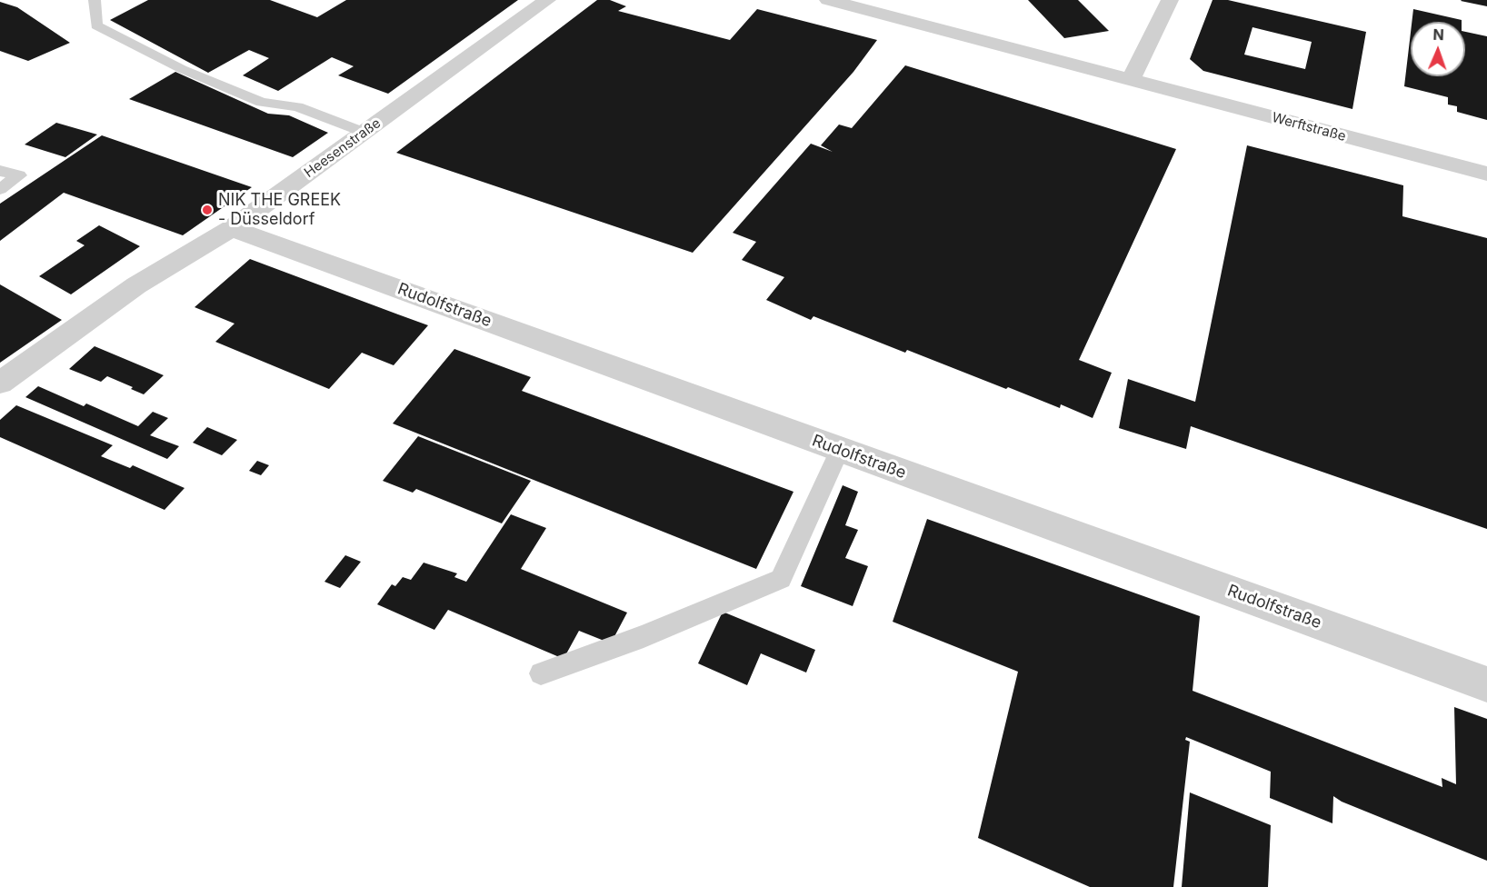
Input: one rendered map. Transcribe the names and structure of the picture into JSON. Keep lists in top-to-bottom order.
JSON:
{
  "streets": {
    "street": ["Werftstraße", "Heesenstraße", "Rudolfstraße"]
  },
  "crossings": [
    ["Heesenstraße", "Rudolfstraße"]
  ],
  "places": ["NIK THE GREEK - Düsseldorf"],
  "north": "top"
}
